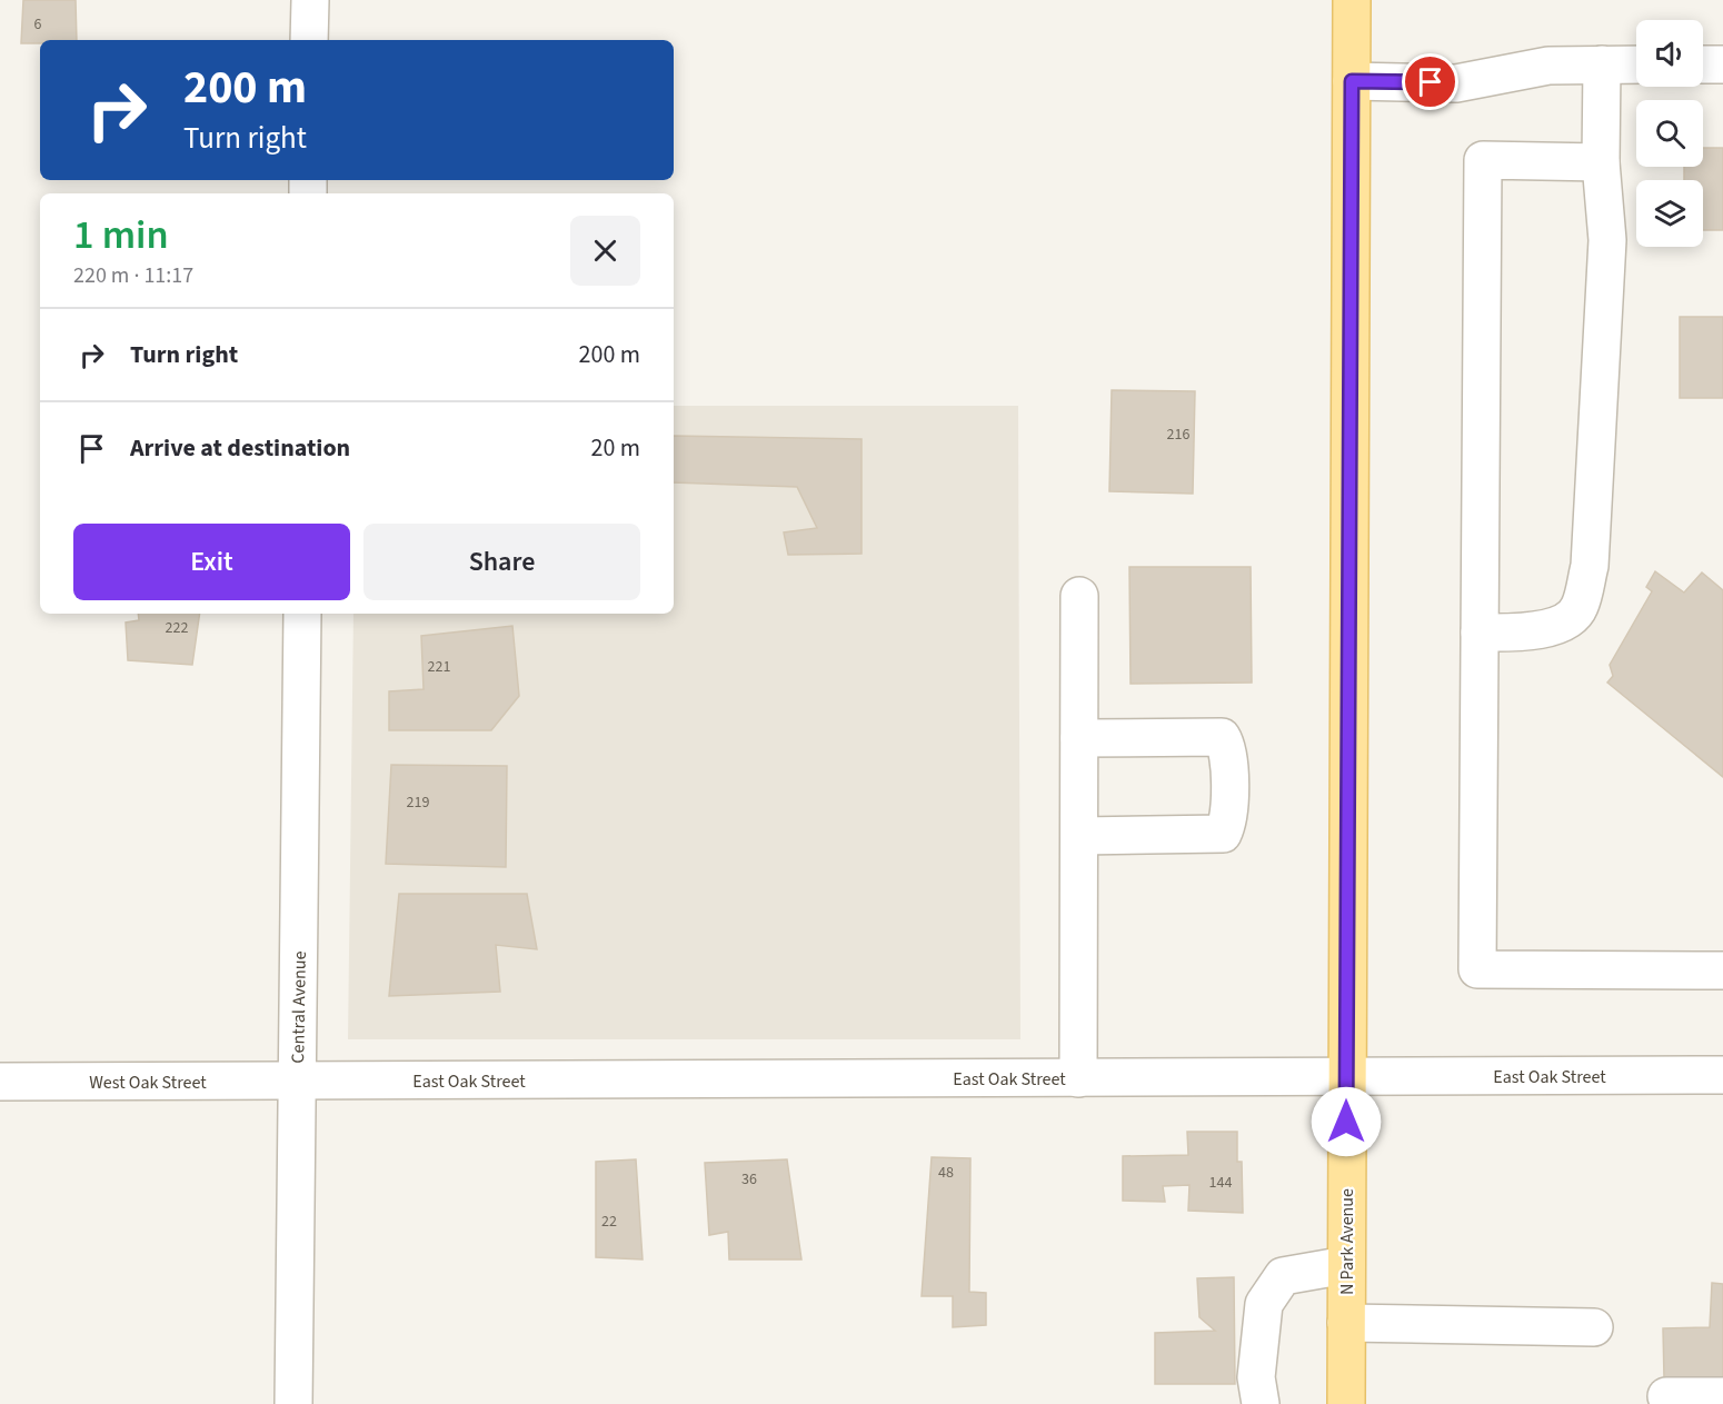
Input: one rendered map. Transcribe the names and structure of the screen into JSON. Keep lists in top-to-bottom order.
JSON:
{
  "streets": {
    "main road": ["N Park Avenue"],
    "street": ["Central Avenue", "East Oak Street", "West Oak Street"]
  },
  "crossings": [
    ["Central Avenue", "East Oak Street"],
    ["Central Avenue", "West Oak Street"],
    ["East Oak Street", "West Oak Street"],
    ["East Oak Street", "N Park Avenue"]
  ],
  "house_numbers": [
    "6",
    "216",
    "222",
    "221",
    "219",
    "48",
    "36",
    "144",
    "22"
  ],
  "page": {
    "turn": ["200 m", "Turn right"],
    "heading": ["1 min", "220 m · 11:17"],
    "list": [
      {
        "name": "Turn right",
        "value": "200 m"
      },
      {
        "name": "Arrive at destination",
        "value": "20 m"
      }
    ],
    "buttons": ["Exit", "Share"]
  }
}
